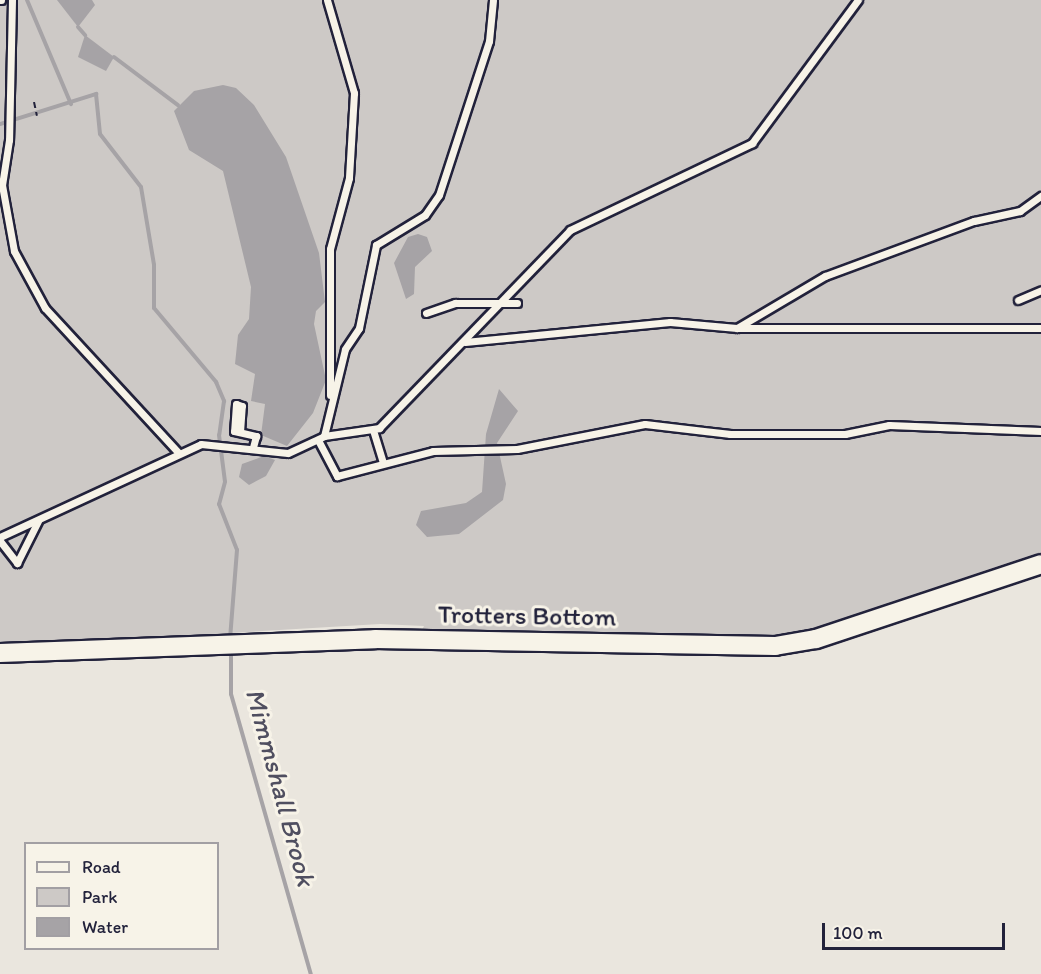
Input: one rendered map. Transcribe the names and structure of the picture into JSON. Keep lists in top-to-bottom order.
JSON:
{
  "streets": {
    "street": ["Trotters Bottom"]
  },
  "water": ["Mimmshall Brook"],
  "legend": ["Road", "Park", "Water"],
  "scale_bar": "100 m"
}
